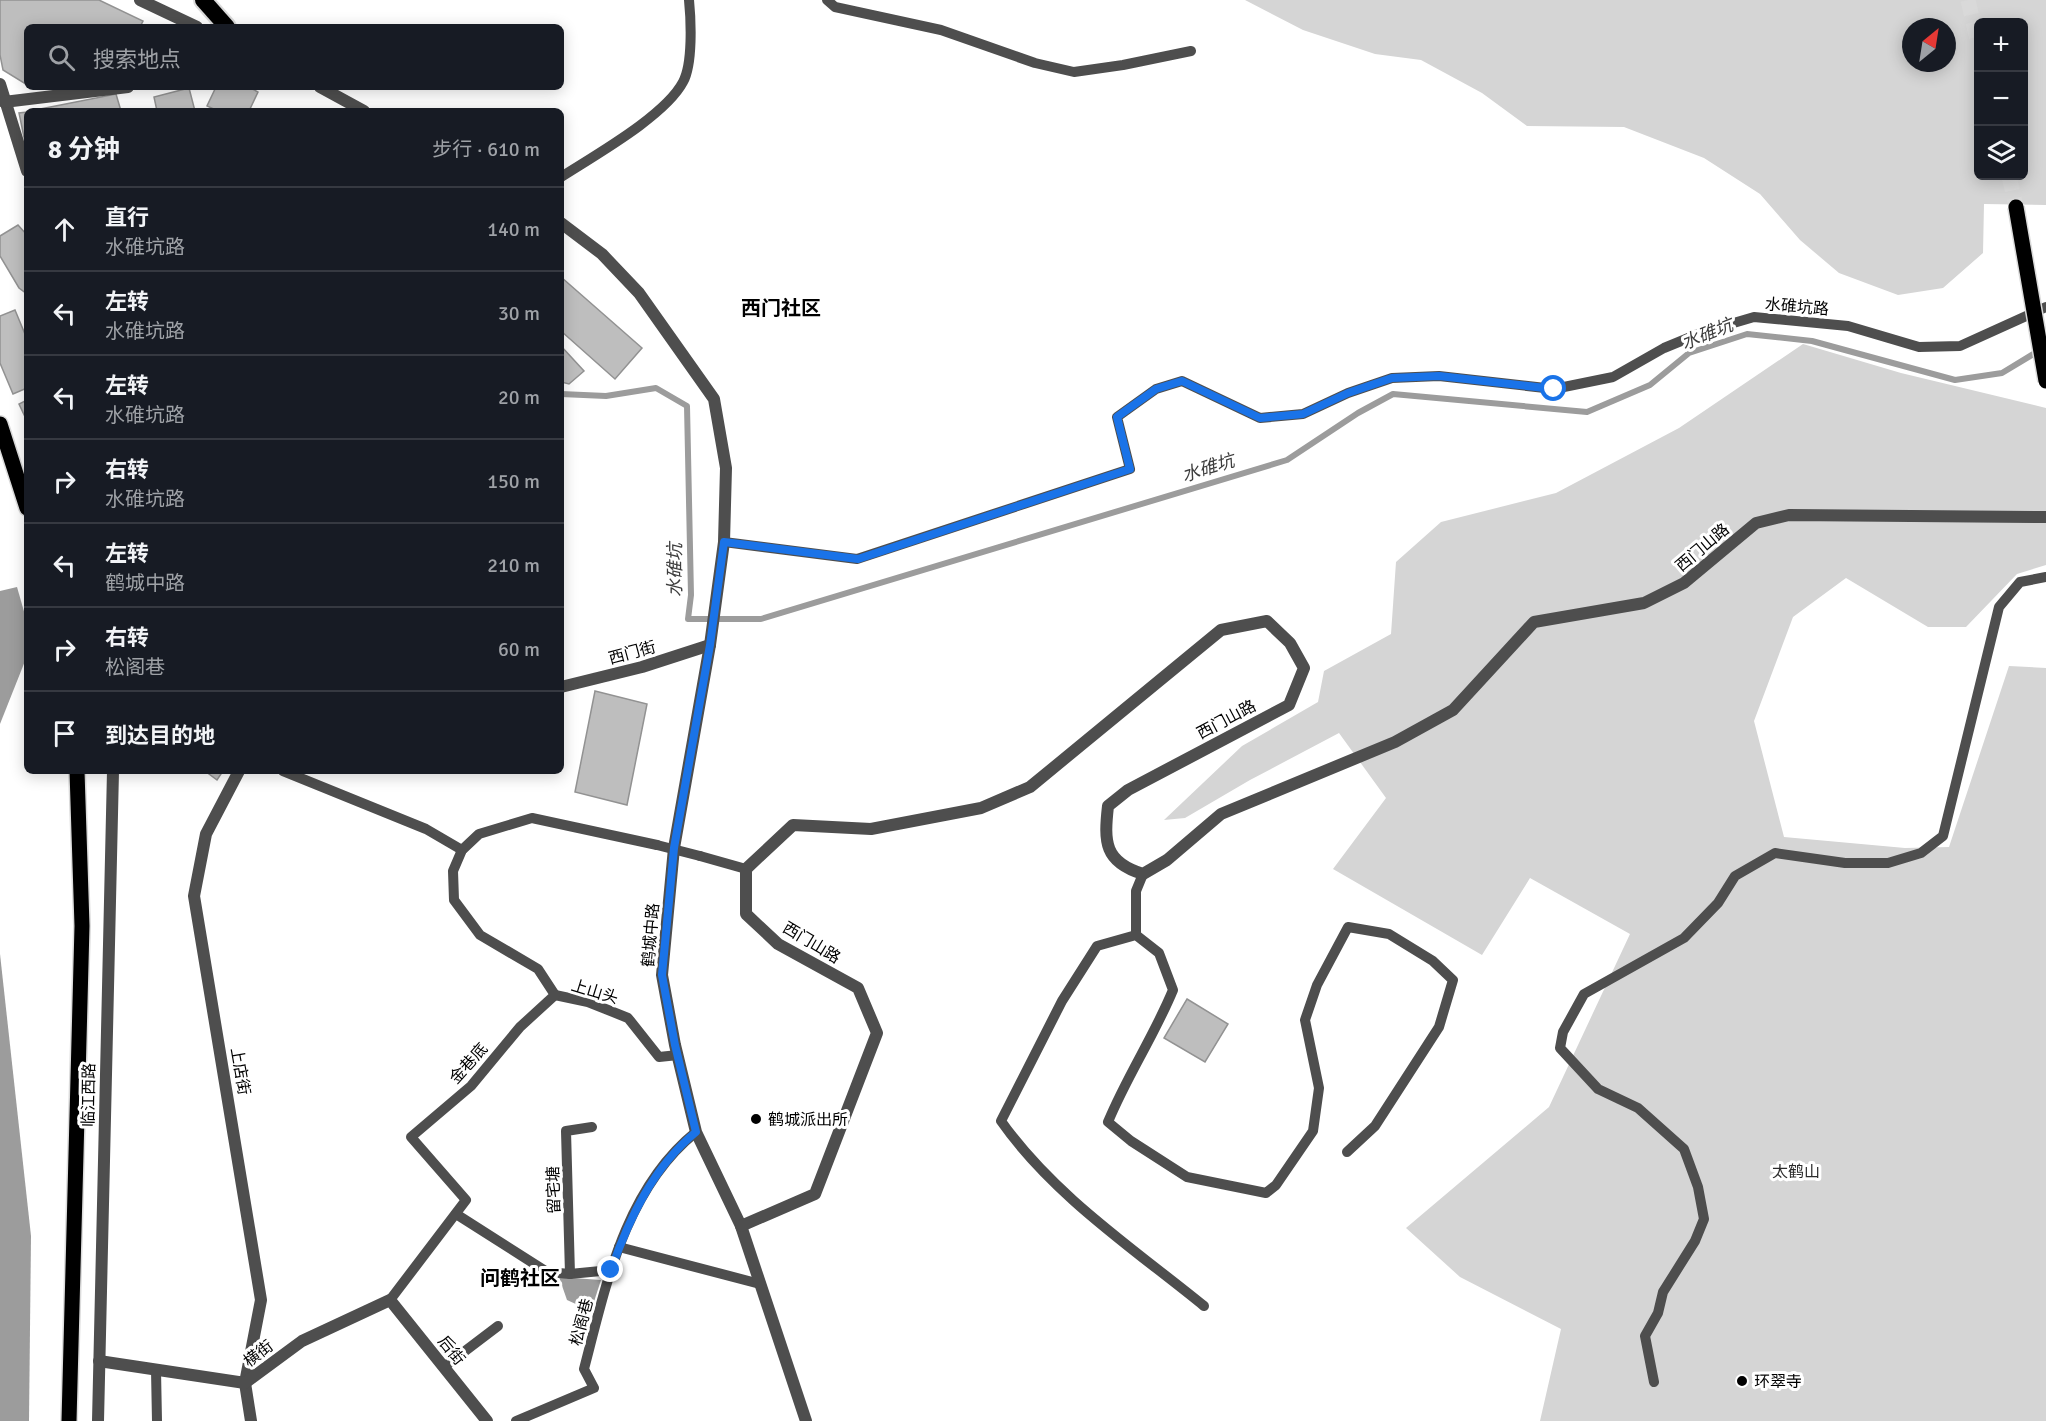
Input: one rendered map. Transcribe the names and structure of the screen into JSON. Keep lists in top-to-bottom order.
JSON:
{
  "streets": {
    "street": [
      "西门山路",
      "西门街",
      "鹤城中路",
      "上店街",
      "临江西路",
      "后街",
      "横街"
    ],
    "lane": [
      "水碓坑路",
      "上山头",
      "金巷底",
      "留宅塘",
      "松阁巷"
    ]
  },
  "crossings": [
    ["水碓坑路", "鹤城中路"],
    ["西门山路", "鹤城中路"],
    ["西门街", "鹤城中路"],
    ["鹤城中路", "上山头"],
    ["鹤城中路", "松阁巷"],
    ["上山头", "金巷底"],
    ["上店街", "横街"],
    ["临江西路", "横街"],
    ["后街", "横街"]
  ],
  "districts": ["西门社区", "问鹤社区"],
  "water": ["水碓坑"],
  "parks": ["太鹤山"],
  "places": ["鹤城派出所", "环翠寺"],
  "north": "top right",
  "page": {
    "map_buttons": ["+", "−"],
    "search": "搜索地点",
    "heading": ["8 分钟", "步行 · 610 m"],
    "list": [
      ["直行", "水碓坑路", "140 m"],
      ["左转", "水碓坑路", "30 m"],
      ["左转", "水碓坑路", "20 m"],
      ["右转", "水碓坑路", "150 m"],
      ["左转", "鹤城中路", "210 m"],
      ["右转", "松阁巷", "60 m"],
      "到达目的地"
    ]
  }
}
